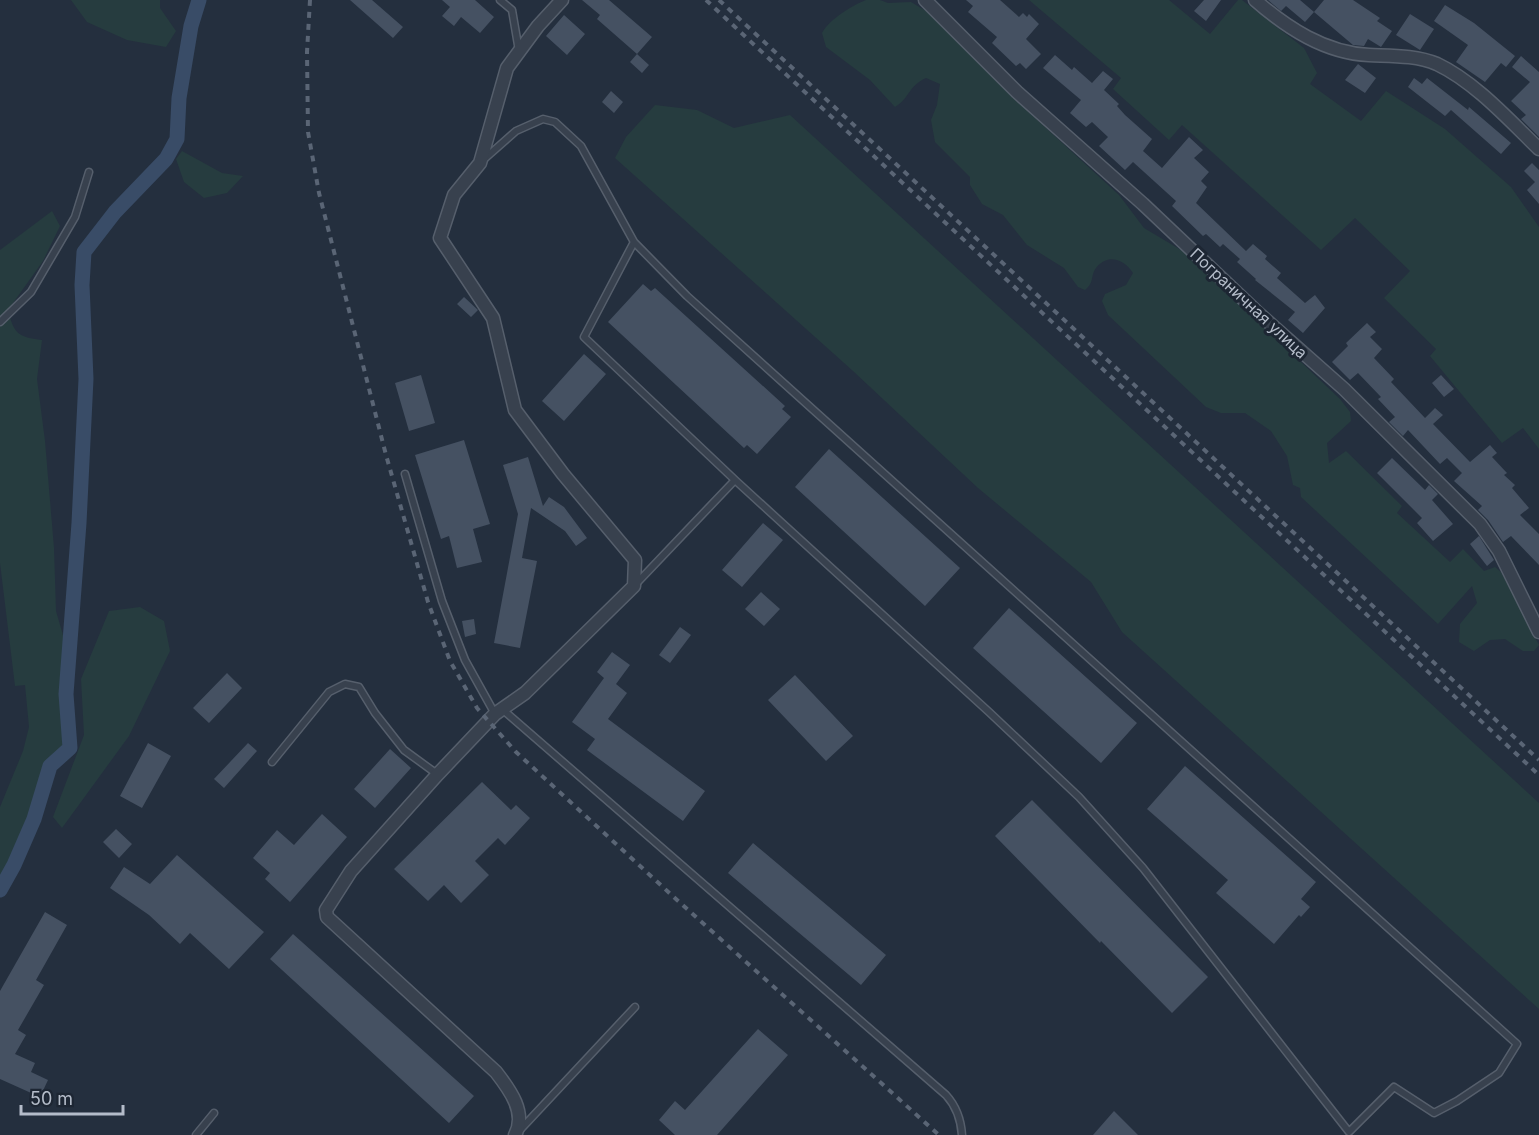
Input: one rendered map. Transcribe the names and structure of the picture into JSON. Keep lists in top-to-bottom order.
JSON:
{
  "streets": {
    "street": ["Пограничная улица"]
  },
  "scale_bar": "50 m"
}
